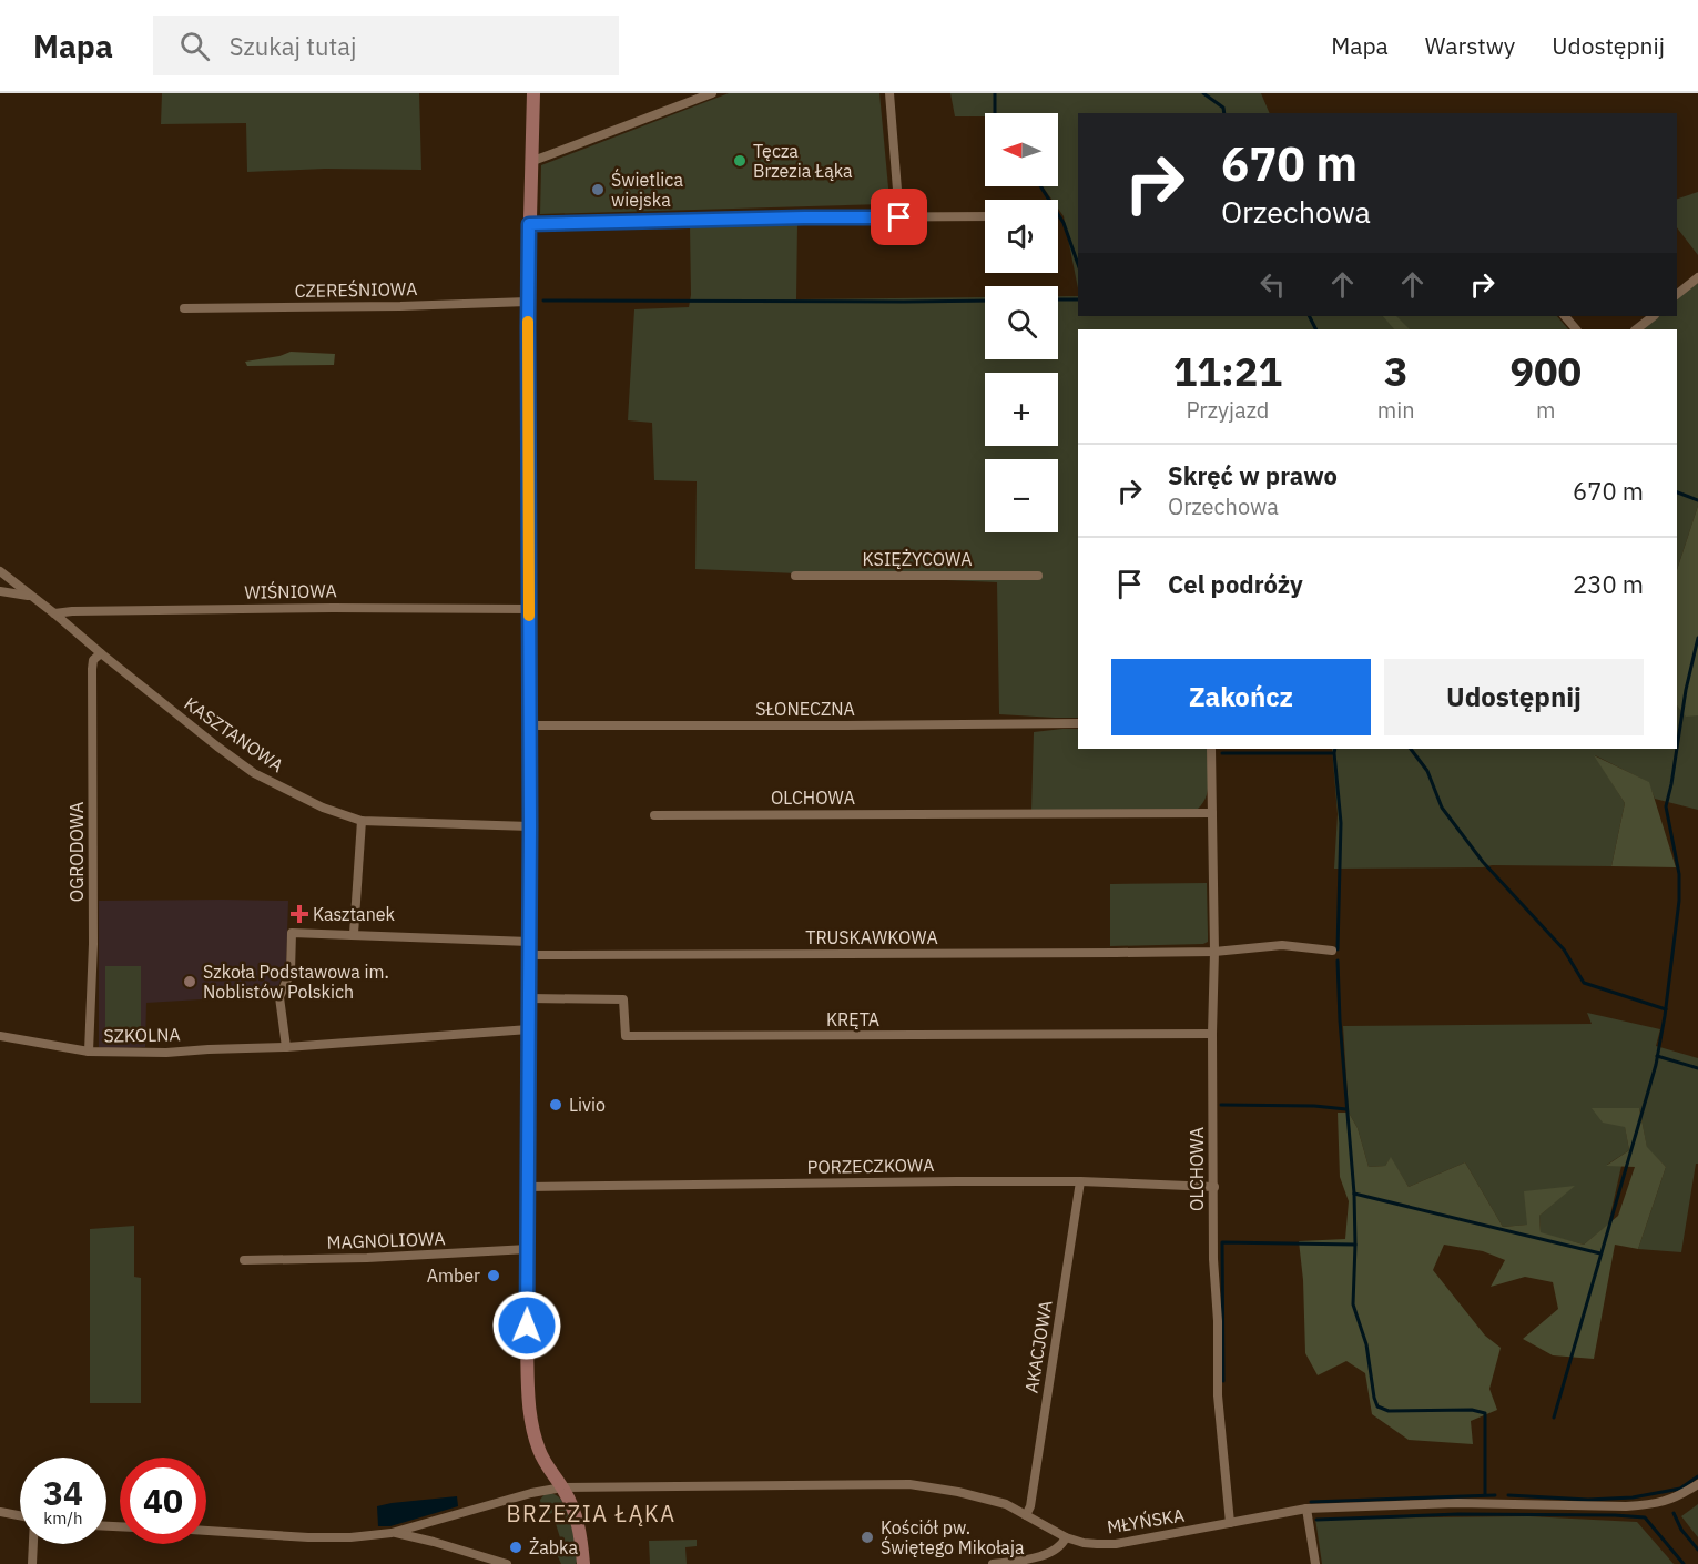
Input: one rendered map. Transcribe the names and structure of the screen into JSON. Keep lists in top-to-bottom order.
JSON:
{
  "streets": {
    "street": [
      "CZEREŚNIOWA",
      "KSIĘŻYCOWA",
      "WIŚNIOWA",
      "SŁONECZNA",
      "KASZTANOWA",
      "OLCHOWA",
      "OGRODOWA",
      "TRUSKAWKOWA",
      "KRĘTA",
      "SZKOLNA",
      "PORZECZKOWA",
      "MAGNOLIOWA",
      "AKACJOWA",
      "MŁYŃSKA"
    ]
  },
  "crossings": [
    ["WIŚNIOWA", "KASZTANOWA"],
    ["KASZTANOWA", "OGRODOWA"],
    ["OLCHOWA", "TRUSKAWKOWA"],
    ["OLCHOWA", "KRĘTA"],
    ["OLCHOWA", "PORZECZKOWA"],
    ["OLCHOWA", "MŁYŃSKA"],
    ["OGRODOWA", "SZKOLNA"],
    ["TRUSKAWKOWA", "SZKOLNA"],
    ["PORZECZKOWA", "AKACJOWA"],
    ["AKACJOWA", "MŁYŃSKA"]
  ],
  "districts": ["BRZEZIA ŁĄKA"],
  "places": {
    "other": [
      "Tęcza Brzezia Łąka",
      "Świetlica wiejska",
      "Szkoła Podstawowa im. Noblistów Polskich",
      "Livio",
      "Amber",
      "Kościół pw. Świętego Mikołaja",
      "Żabka"
    ],
    "health": ["Kasztanek"]
  },
  "north": "left",
  "page": {
    "header": "Mapa",
    "search": "Szukaj tutaj",
    "nav": ["Mapa", "Warstwy", "Udostępnij"],
    "map_buttons": ["+", "−"],
    "turn": ["670 m", "Orzechowa"],
    "eta": [
      "11:21",
      "Przyjazd",
      "3",
      "min",
      "900",
      "m"
    ],
    "list": [
      {
        "name": "Skręć w prawo",
        "note": "Orzechowa",
        "value": "670 m"
      },
      {
        "name": "Cel podróży",
        "value": "230 m"
      }
    ],
    "buttons": ["Zakończ", "Udostępnij"],
    "speed": "34 km/h",
    "limit": "40"
  }
}
